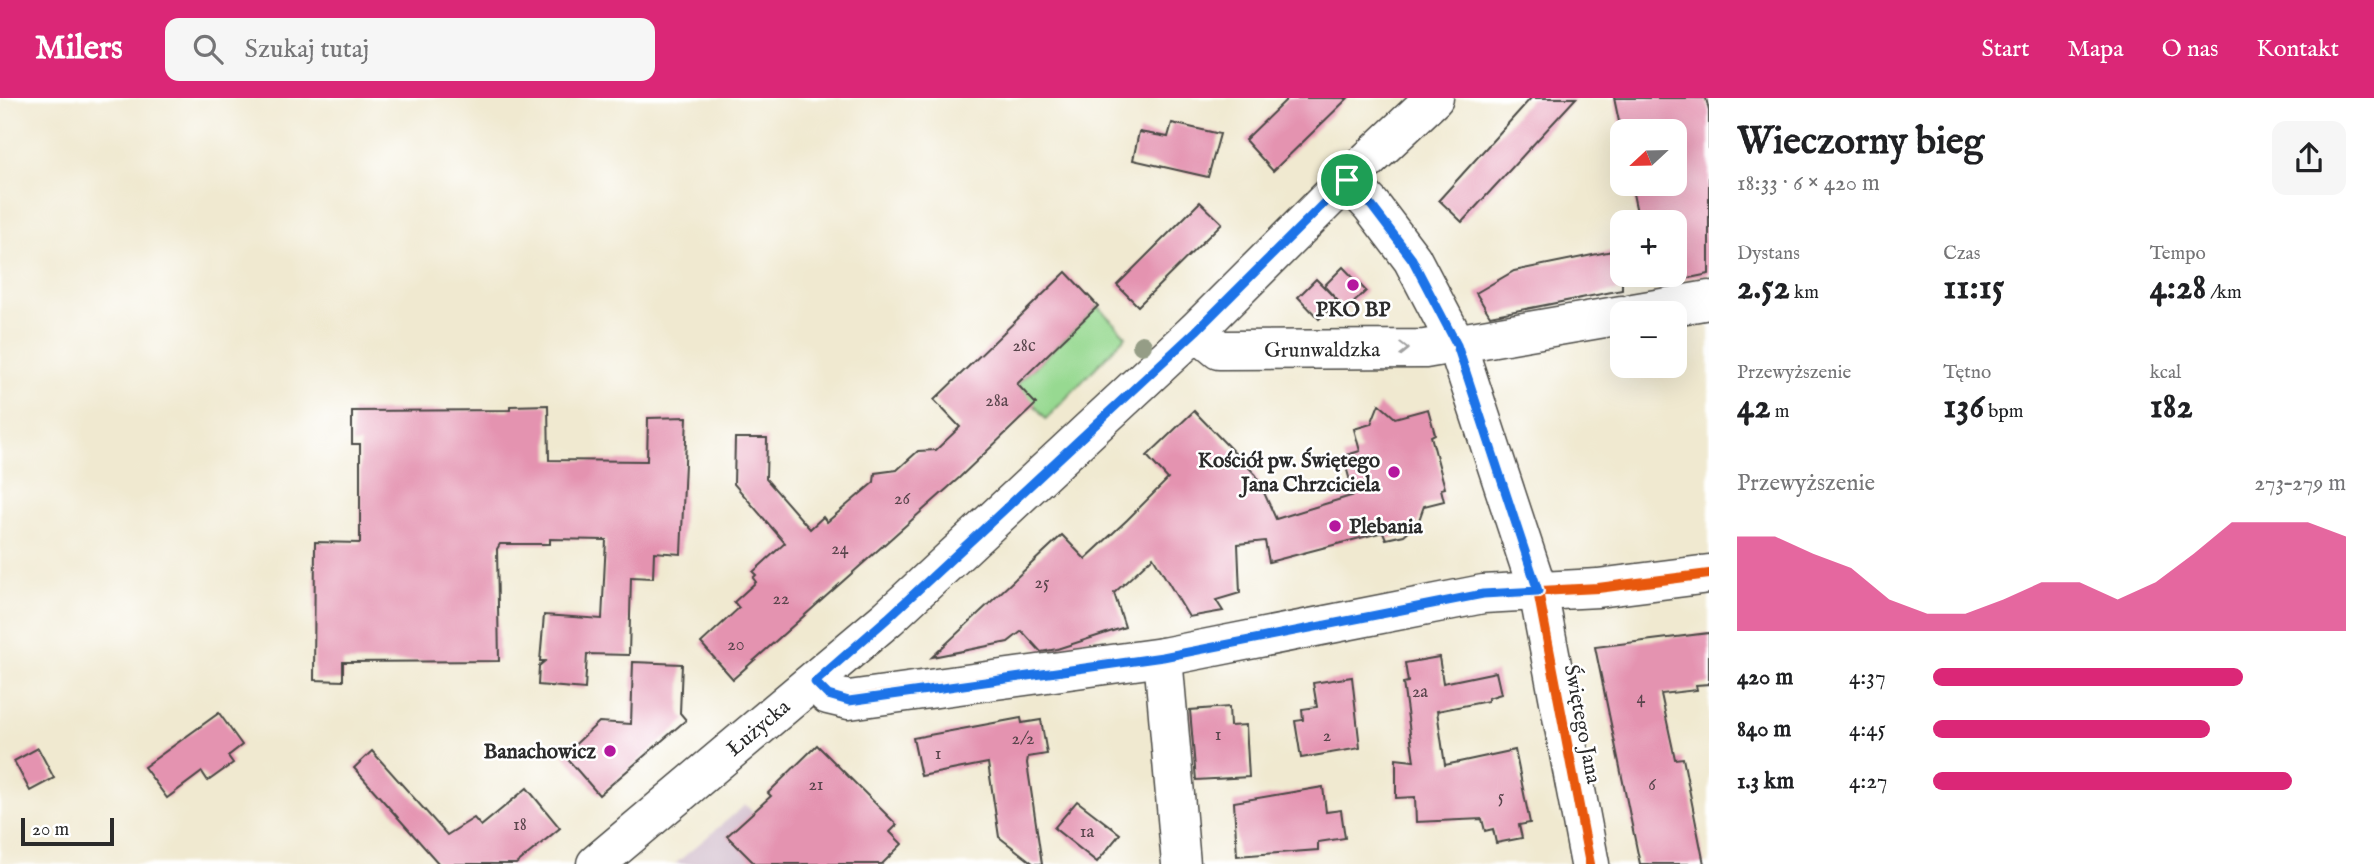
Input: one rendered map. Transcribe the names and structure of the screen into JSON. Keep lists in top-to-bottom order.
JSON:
{
  "streets": {
    "street": ["Grunwaldzka", "Świętego Jana", "Łużycka"]
  },
  "crossings": [
    ["Grunwaldzka", "Łużycka"]
  ],
  "places": [
    "PKO BP",
    "Kościół pw. Świętego Jana Chrzciciela",
    "Plebania",
    "Banachowicz"
  ],
  "house_numbers": [
    "28c",
    "28a",
    "26",
    "24",
    "25",
    "22",
    "20",
    "2a",
    "4",
    "1",
    "2",
    "2/2",
    "1",
    "21",
    "6",
    "5",
    "18",
    "1a"
  ],
  "scale_bar": "20 m",
  "north": "left",
  "page": {
    "header": "Milers",
    "search": "Szukaj tutaj",
    "nav": [
      "Start",
      "Mapa",
      "O nas",
      "Kontakt"
    ],
    "heading": ["Wieczorny bieg", "18:33 · 6 × 420 m"],
    "map_buttons": ["+", "−"],
    "stats": [
      ["Dystans", "2.52 km"],
      ["Czas", "11:15"],
      ["Tempo", "4:28 /km"],
      ["Przewyższenie", "42 m"],
      ["Tętno", "136 bpm"],
      ["kcal", "182"]
    ],
    "chart": ["Przewyższenie", "273–279 m"],
    "list": [
      {
        "name": "420 m",
        "note": "4:37"
      },
      {
        "name": "840 m",
        "note": "4:45"
      },
      {
        "name": "1.3 km",
        "note": "4:27"
      }
    ],
    "scale": "20 m"
  }
}
